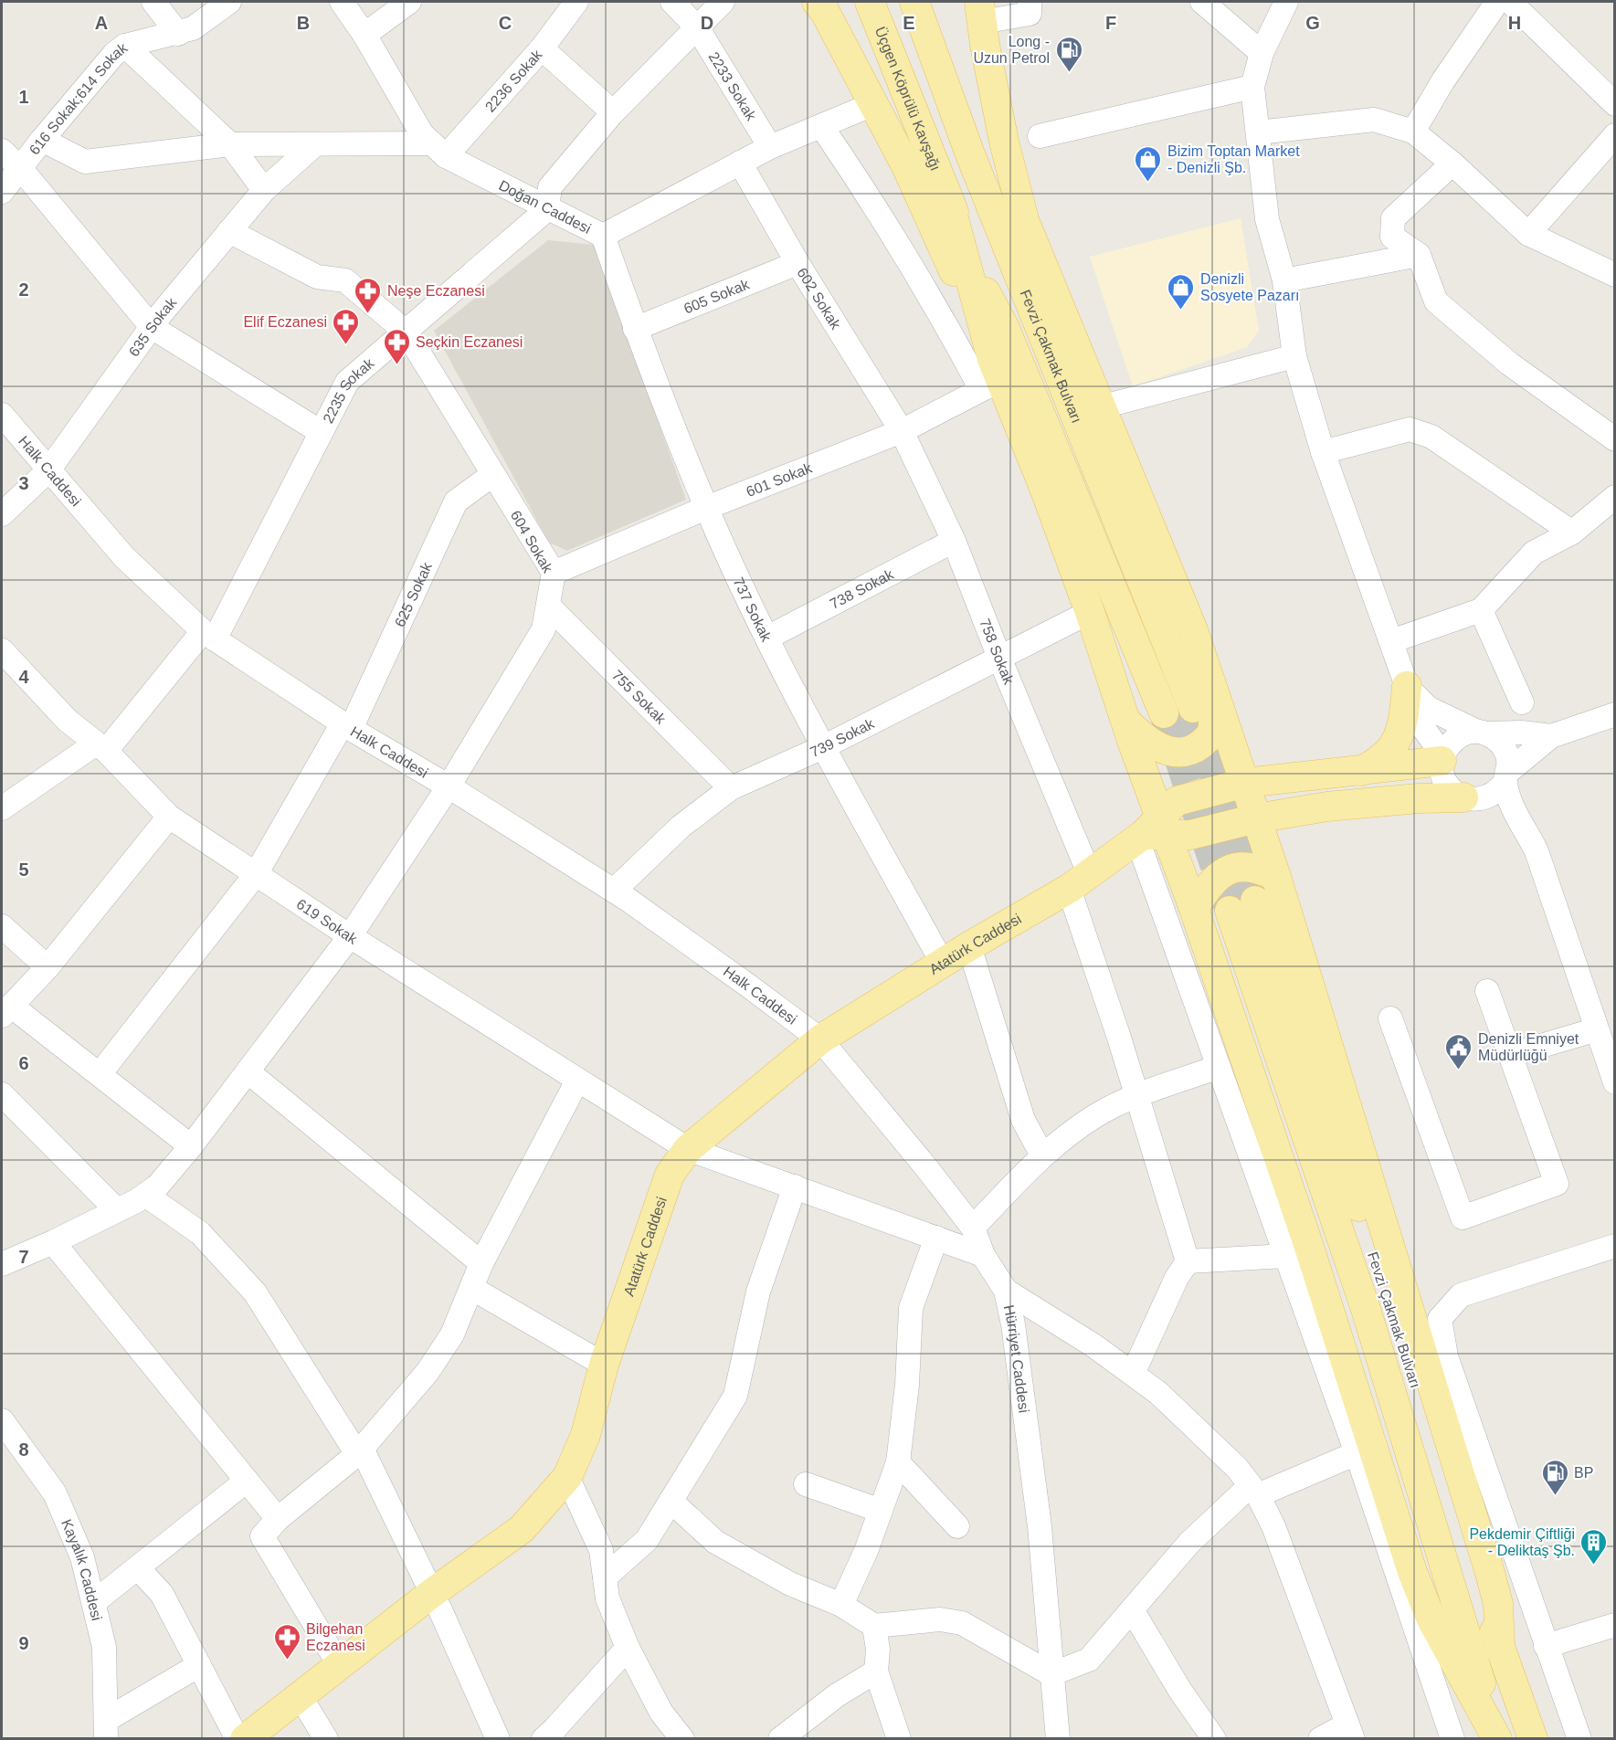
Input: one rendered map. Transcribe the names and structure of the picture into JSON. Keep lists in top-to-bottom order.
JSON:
{
  "streets": {
    "main road": ["Üçgen Köprülü Kavşağı", "Fevzi Çakmak Bulvarı", "Atatürk Caddesi"],
    "street": [
      "2236 Sokak",
      "2233 Sokak",
      "616 Sokak;614 Sokak",
      "Doğan Caddesi",
      "605 Sokak",
      "602 Sokak",
      "635 Sokak",
      "2235 Sokak",
      "Halk Caddesi",
      "601 Sokak",
      "604 Sokak",
      "738 Sokak",
      "625 Sokak",
      "737 Sokak",
      "758 Sokak",
      "755 Sokak",
      "739 Sokak",
      "619 Sokak",
      "Hürriyet Caddesi",
      "Kayalık Caddesi"
    ]
  },
  "crossings": [
    ["2236 Sokak", "Doğan Caddesi"],
    ["2233 Sokak", "Doğan Caddesi"],
    ["Doğan Caddesi", "602 Sokak"],
    ["Doğan Caddesi", "2235 Sokak"],
    ["Doğan Caddesi", "737 Sokak"],
    ["605 Sokak", "602 Sokak"],
    ["605 Sokak", "737 Sokak"],
    ["602 Sokak", "601 Sokak"],
    ["602 Sokak", "758 Sokak"],
    ["635 Sokak", "Halk Caddesi"],
    ["635 Sokak", "604 Sokak"],
    ["2235 Sokak", "Halk Caddesi"],
    ["2235 Sokak", "604 Sokak"],
    ["2235 Sokak", "619 Sokak"],
    ["Halk Caddesi", "604 Sokak"],
    ["Halk Caddesi", "625 Sokak"],
    ["Halk Caddesi", "739 Sokak"],
    ["Halk Caddesi", "Atatürk Caddesi"],
    ["Halk Caddesi", "Hürriyet Caddesi"],
    ["601 Sokak", "604 Sokak"],
    ["601 Sokak", "737 Sokak"],
    ["601 Sokak", "758 Sokak"],
    ["604 Sokak", "625 Sokak"],
    ["604 Sokak", "755 Sokak"],
    ["604 Sokak", "619 Sokak"],
    ["738 Sokak", "737 Sokak"],
    ["738 Sokak", "758 Sokak"],
    ["625 Sokak", "619 Sokak"],
    ["737 Sokak", "739 Sokak"],
    ["737 Sokak", "Atatürk Caddesi"],
    ["758 Sokak", "739 Sokak"],
    ["758 Sokak", "Atatürk Caddesi"],
    ["755 Sokak", "739 Sokak"],
    ["619 Sokak", "Atatürk Caddesi"],
    ["619 Sokak", "Hürriyet Caddesi"],
    ["Atatürk Caddesi", "Hürriyet Caddesi"]
  ],
  "places": {
    "fuel station": ["Long - Uzun Petrol", "BP"],
    "shop": ["Bizim Toptan Market - Denizli Şb.", "Denizli Sosyete Pazarı"],
    "pharmacy": [
      "Neşe Eczanesi",
      "Elif Eczanesi",
      "Seçkin Eczanesi",
      "Bilgehan Eczanesi"
    ],
    "public building": ["Denizli Emniyet Müdürlüğü"],
    "building": ["Pekdemir Çiftliği - Deliktaş Şb."]
  },
  "grid": {
    "columns": [
      "A",
      "B",
      "C",
      "D",
      "E",
      "F",
      "G",
      "H"
    ],
    "rows": [
      "1",
      "2",
      "3",
      "4",
      "5",
      "6",
      "7",
      "8",
      "9"
    ]
  }
}
